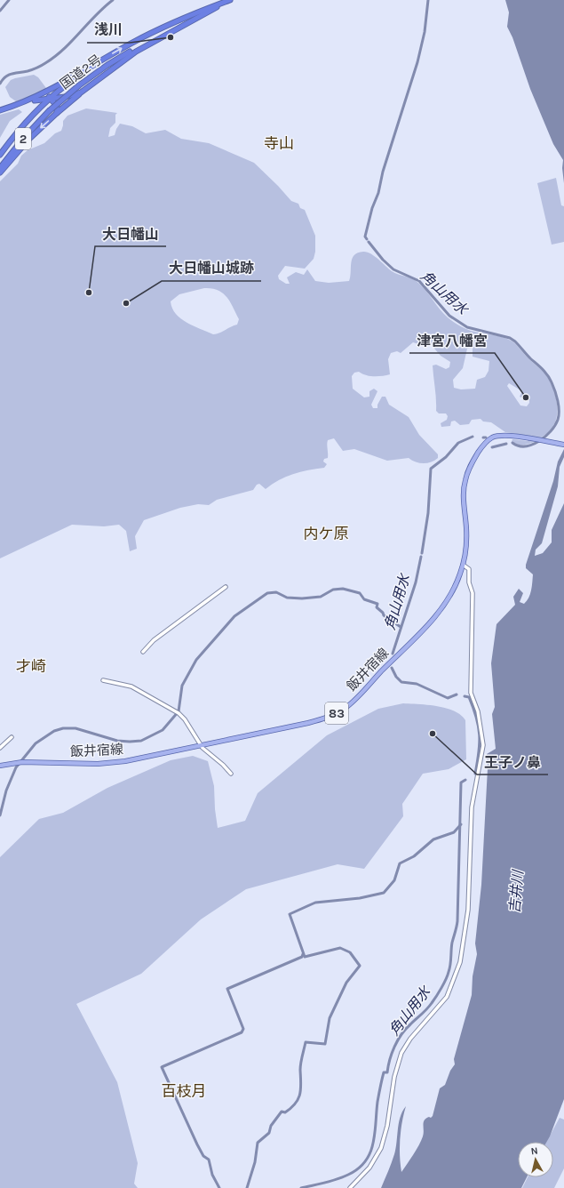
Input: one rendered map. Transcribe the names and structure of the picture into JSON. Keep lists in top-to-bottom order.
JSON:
{
  "streets": {
    "highway": ["国道2号", "2"],
    "main road": ["飯井宿線", "83"]
  },
  "districts": [
    "寺山",
    "内ケ原",
    "才崎",
    "百枝月"
  ],
  "water": ["角山用水", "吉井川"],
  "places": [
    "浅川",
    "大日幡山",
    "大日幡山城跡",
    "津宮八幡宮",
    "王子ノ鼻"
  ],
  "north": "top"
}
